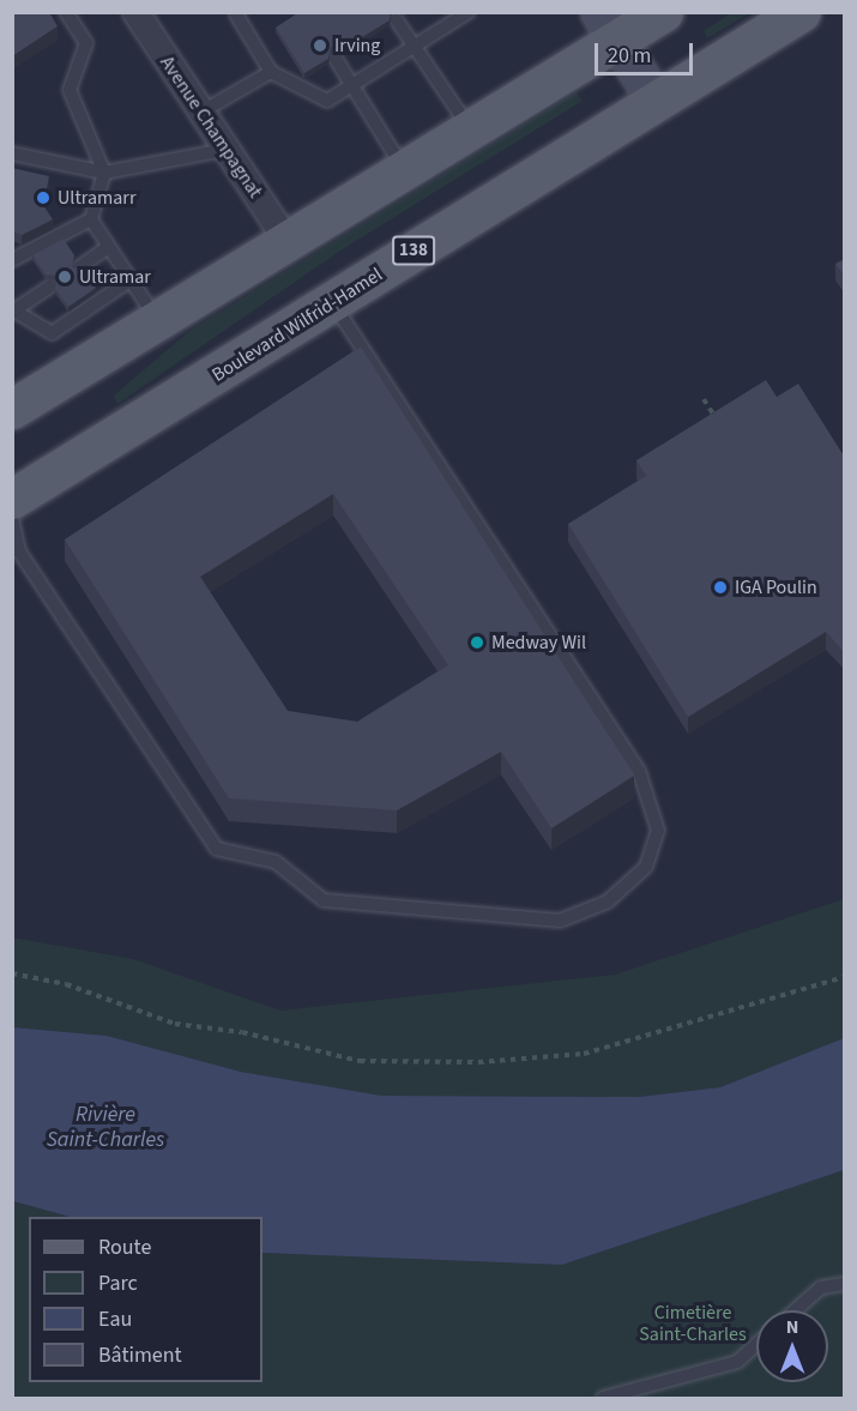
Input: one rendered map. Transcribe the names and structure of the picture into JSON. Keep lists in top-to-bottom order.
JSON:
{
  "streets": {
    "main road": ["138", "Boulevard Wilfrid-Hamel"],
    "street": ["Avenue Champagnat"]
  },
  "water": ["Rivière Saint-Charles"],
  "parks": ["Cimetière Saint-Charles"],
  "places": [
    "Irving",
    "Ultramarr",
    "Ultramar",
    "IGA Poulin",
    "Medway Wil"
  ],
  "legend": [
    "Route",
    "Parc",
    "Eau",
    "Bâtiment"
  ],
  "scale_bar": "20 m",
  "north": "top"
}
